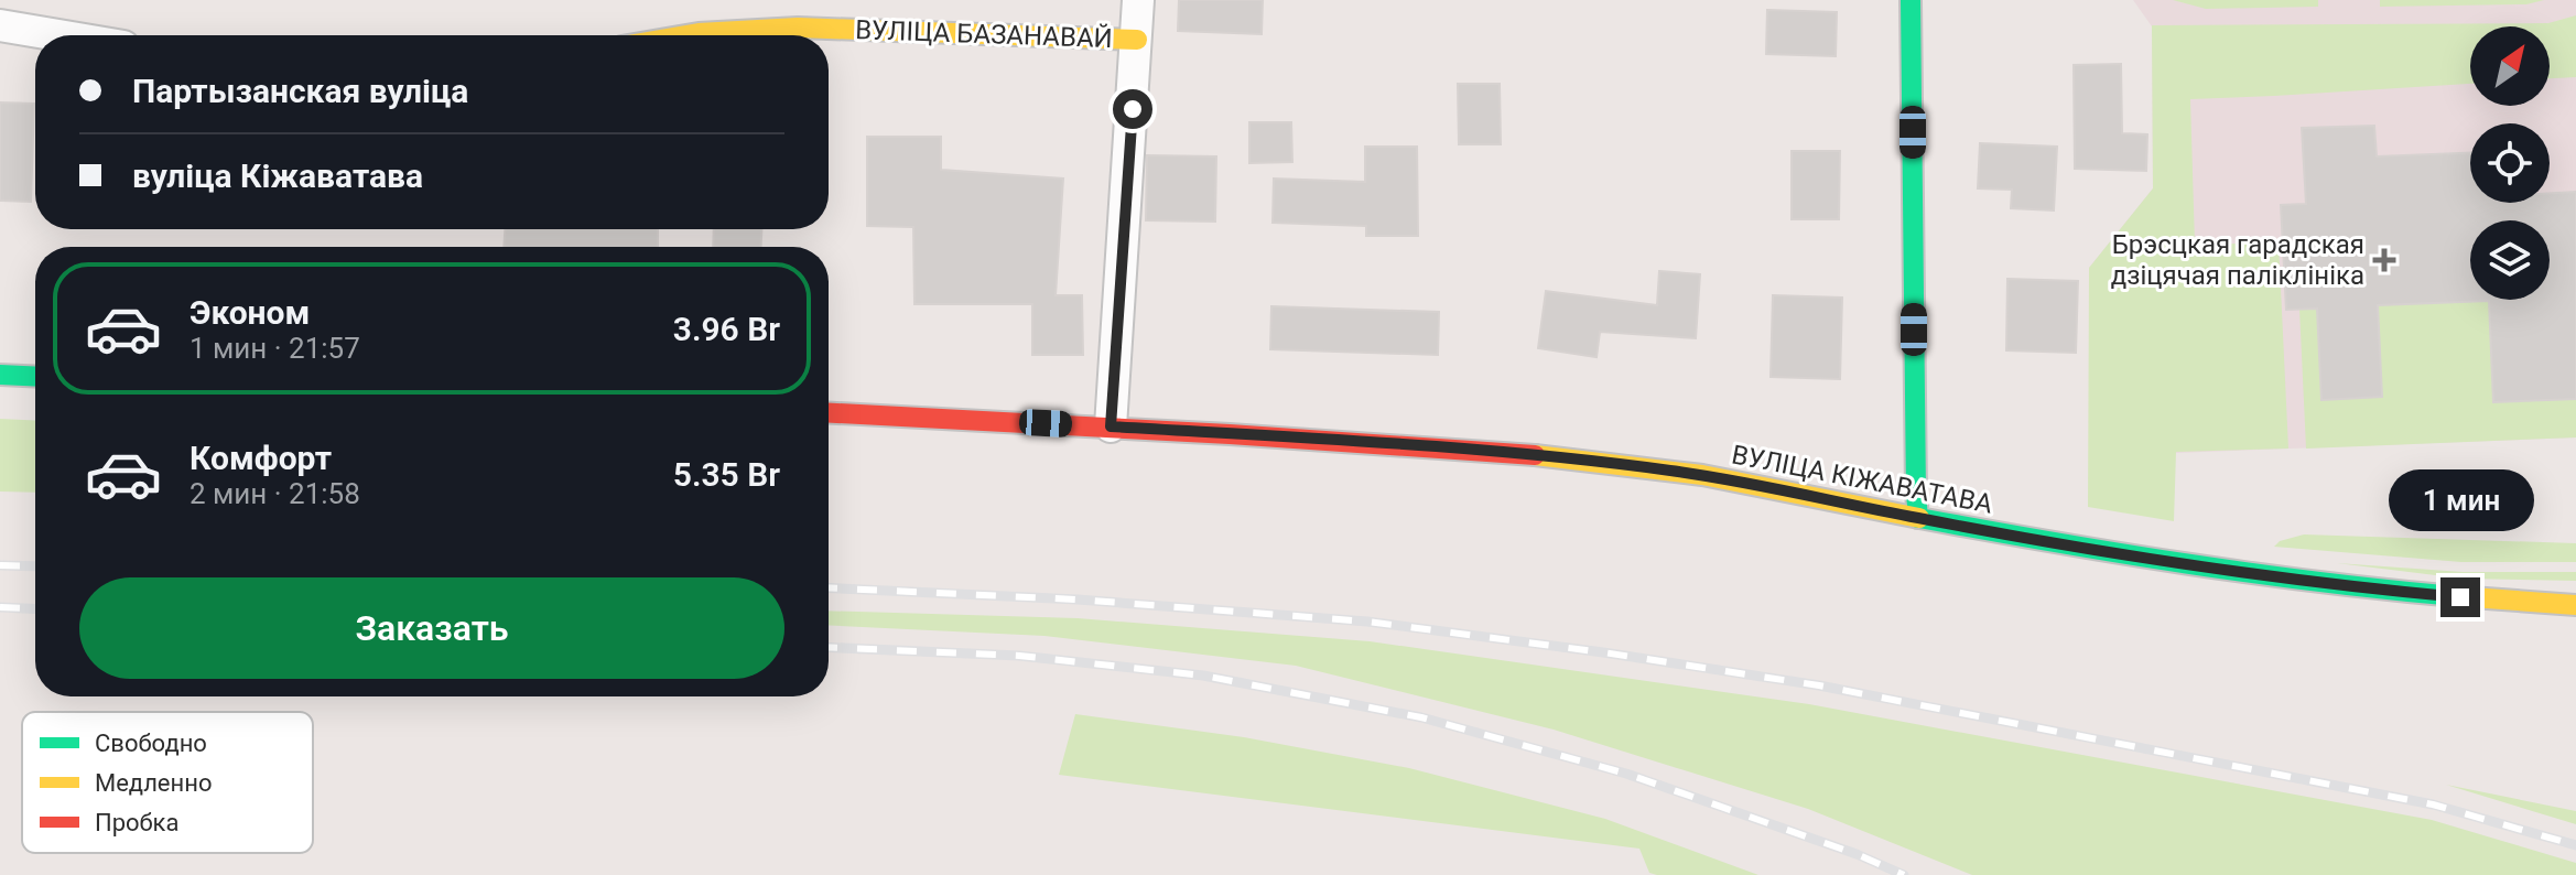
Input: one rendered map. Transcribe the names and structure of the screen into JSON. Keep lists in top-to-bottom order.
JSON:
{
  "streets": {
    "main road": ["ВУЛІЦА БАЗАНАВАЙ", "ВУЛІЦА КІЖАВАТАВА"]
  },
  "places": {
    "health": ["Брэсцкая гарадская дзіцячая паліклініка"]
  },
  "legend": ["Свободно", "Медленно", "Пробка"],
  "north": "top right",
  "page": {
    "banner": ["Партызанская вуліца", "вуліца Кіжаватава"],
    "list": [
      {
        "name": "Эконом",
        "note": "1 мин · 21:57",
        "value": "3.96 Br"
      },
      {
        "name": "Комфорт",
        "note": "2 мин · 21:58",
        "value": "5.35 Br"
      }
    ],
    "bubble": "1 мин",
    "buttons": "Заказать"
  }
}
